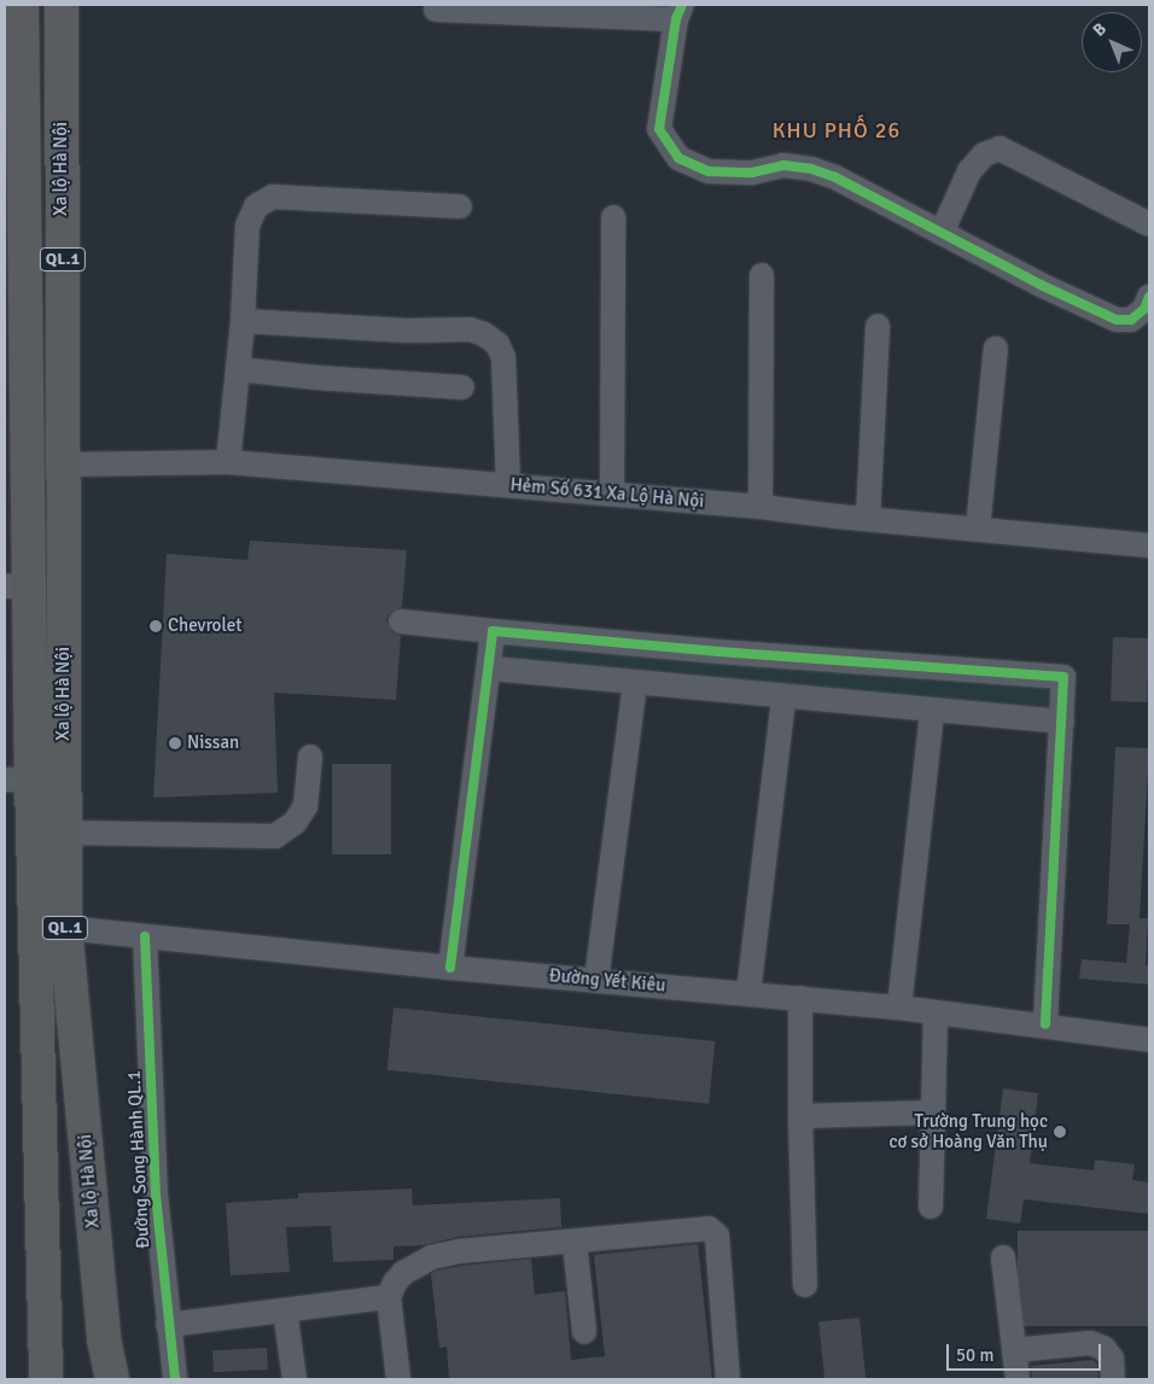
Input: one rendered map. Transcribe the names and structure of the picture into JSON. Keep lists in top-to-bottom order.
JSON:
{
  "streets": {
    "highway": ["Xa lộ Hà Nội", "QL.1"],
    "street": ["Hẻm Số 631 Xa Lộ Hà Nội", "Đường Yết Kiêu", "Đường Song Hành QL.1"]
  },
  "crossings": [
    ["Xa lộ Hà Nội", "QL.1"],
    ["Xa lộ Hà Nội", "Hẻm Số 631 Xa Lộ Hà Nội"],
    ["Xa lộ Hà Nội", "Đường Yết Kiêu"],
    ["Đường Yết Kiêu", "Đường Song Hành QL.1"]
  ],
  "districts": ["KHU PHỐ 26"],
  "places": ["Chevrolet", "Nissan", "Trường Trung học cơ sở Hoàng Văn Thụ"],
  "scale_bar": "50 m",
  "north": "top left"
}
